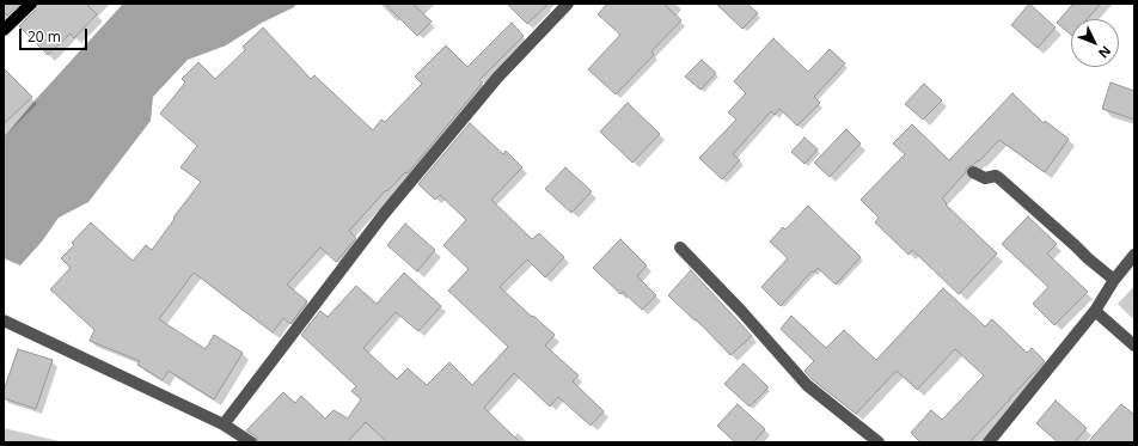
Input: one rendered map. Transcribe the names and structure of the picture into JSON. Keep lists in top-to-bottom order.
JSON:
{
  "scale_bar": "20 m",
  "north": "bottom right"
}
